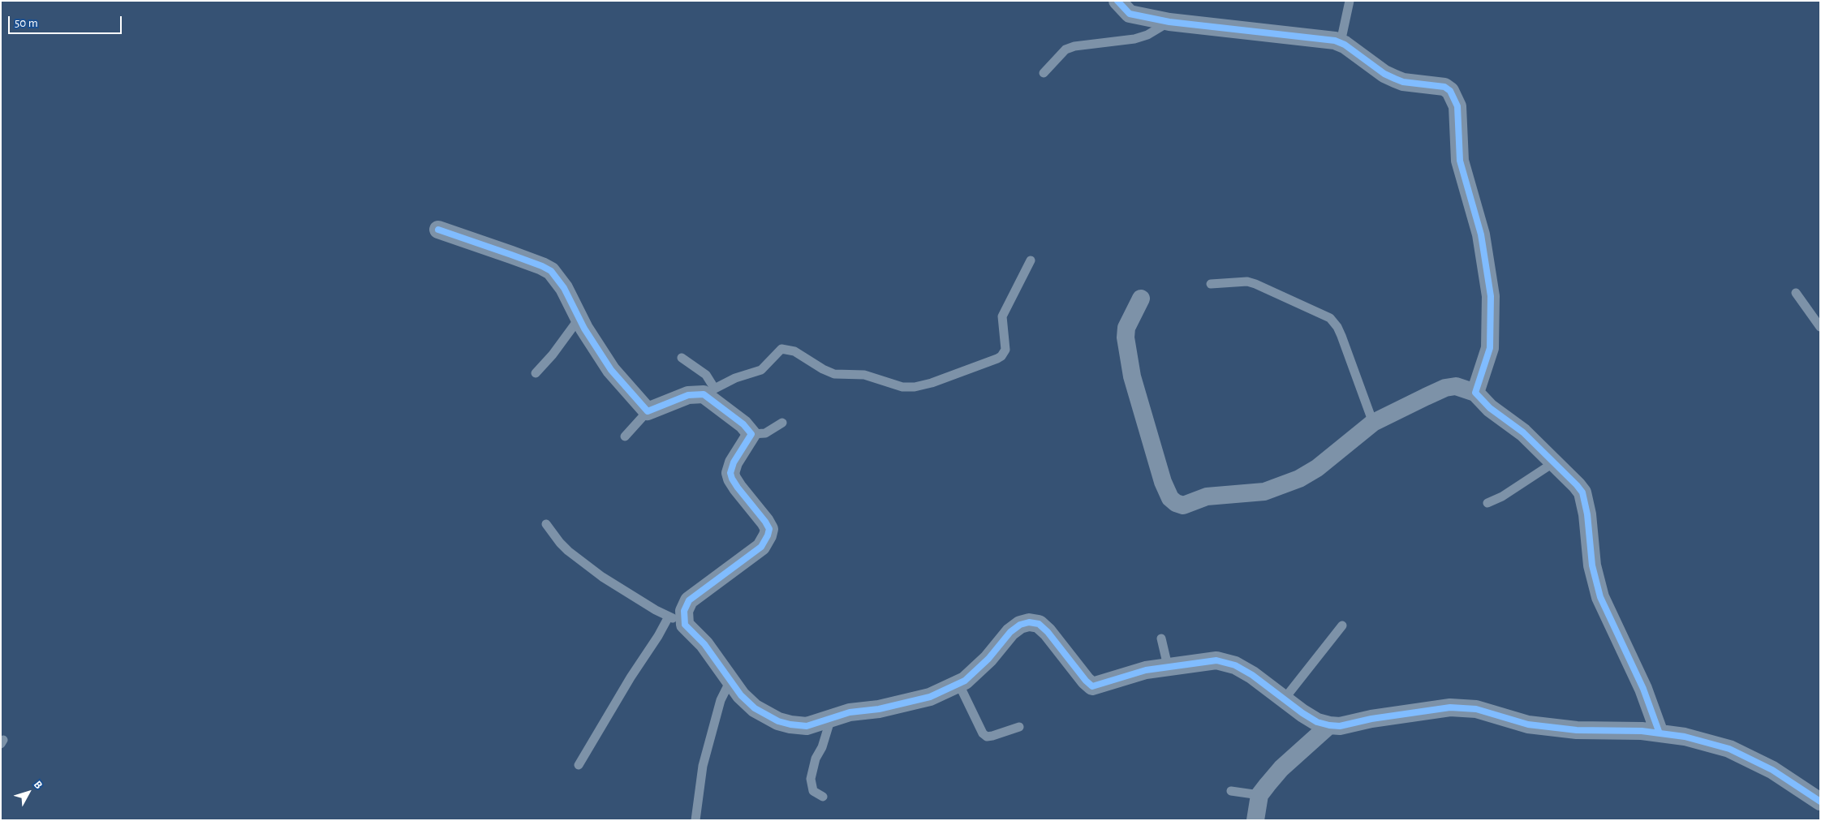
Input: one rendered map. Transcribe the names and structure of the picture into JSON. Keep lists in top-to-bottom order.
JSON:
{
  "scale_bar": "50 m",
  "north": "top right"
}
